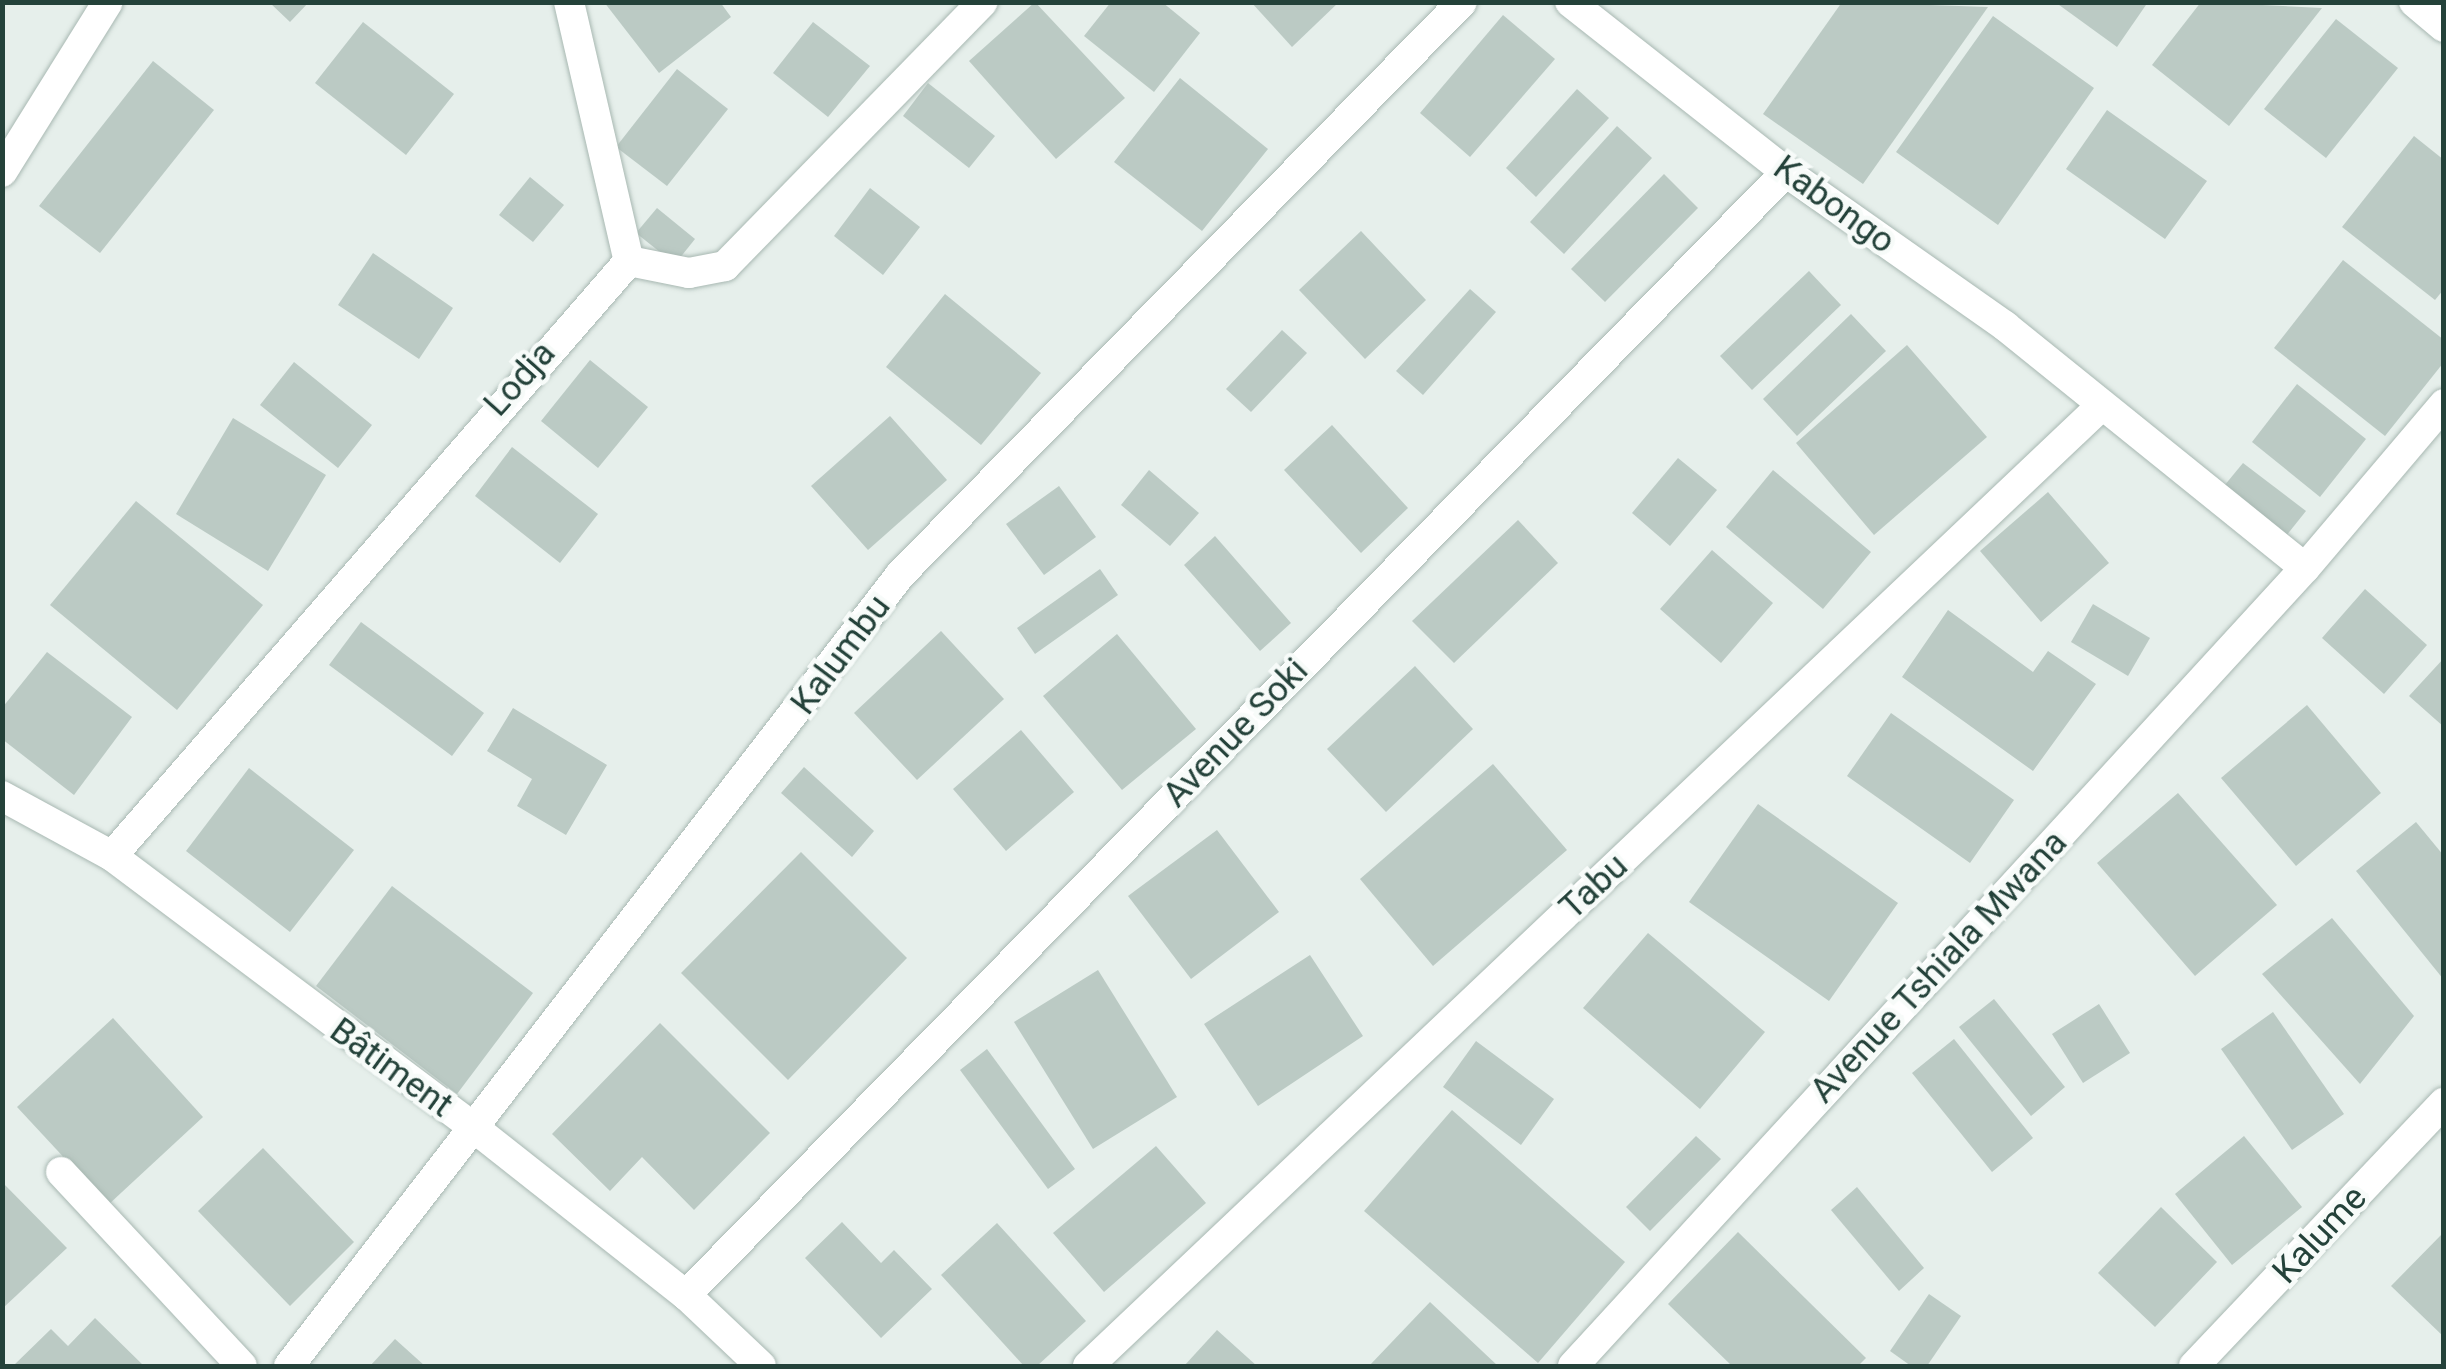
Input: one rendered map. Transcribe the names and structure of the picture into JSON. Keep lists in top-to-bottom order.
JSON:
{
  "streets": {
    "street": [
      "Kabongo",
      "Lodja",
      "Kalumbu",
      "Avenue Soki",
      "Tabu",
      "Avenue Tshiala Mwana",
      "Bâtiment",
      "Kalume"
    ]
  },
  "crossings": [
    ["Kabongo", "Avenue Soki"],
    ["Kabongo", "Tabu"],
    ["Kabongo", "Avenue Tshiala Mwana"],
    ["Lodja", "Bâtiment"],
    ["Kalumbu", "Bâtiment"],
    ["Avenue Soki", "Bâtiment"]
  ]
}
